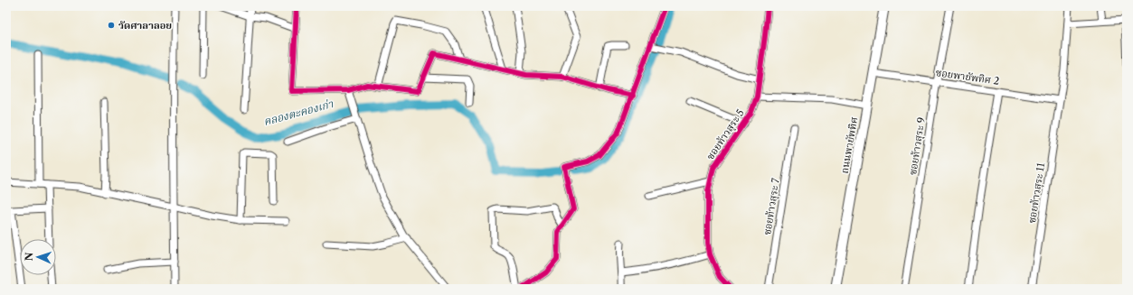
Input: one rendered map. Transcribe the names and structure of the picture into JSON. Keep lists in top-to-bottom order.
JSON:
{
  "streets": {
    "street": [
      "ซอยพายัพทิศ 2",
      "ซอยท้าวสุระ 5",
      "ถนนพายัพทิศ",
      "ซอยท้าวสุระ 9",
      "ซอยท้าวสุระ 11",
      "ซอยท้าวสุระ 7"
    ]
  },
  "crossings": [
    ["ซอยพายัพทิศ 2", "ถนนพายัพทิศ"],
    ["ซอยพายัพทิศ 2", "ซอยท้าวสุระ 9"],
    ["ซอยพายัพทิศ 2", "ซอยท้าวสุระ 11"]
  ],
  "water": ["คลองตะคองเก่า"],
  "places": ["วัดศาลาลอย"],
  "north": "left"
}
